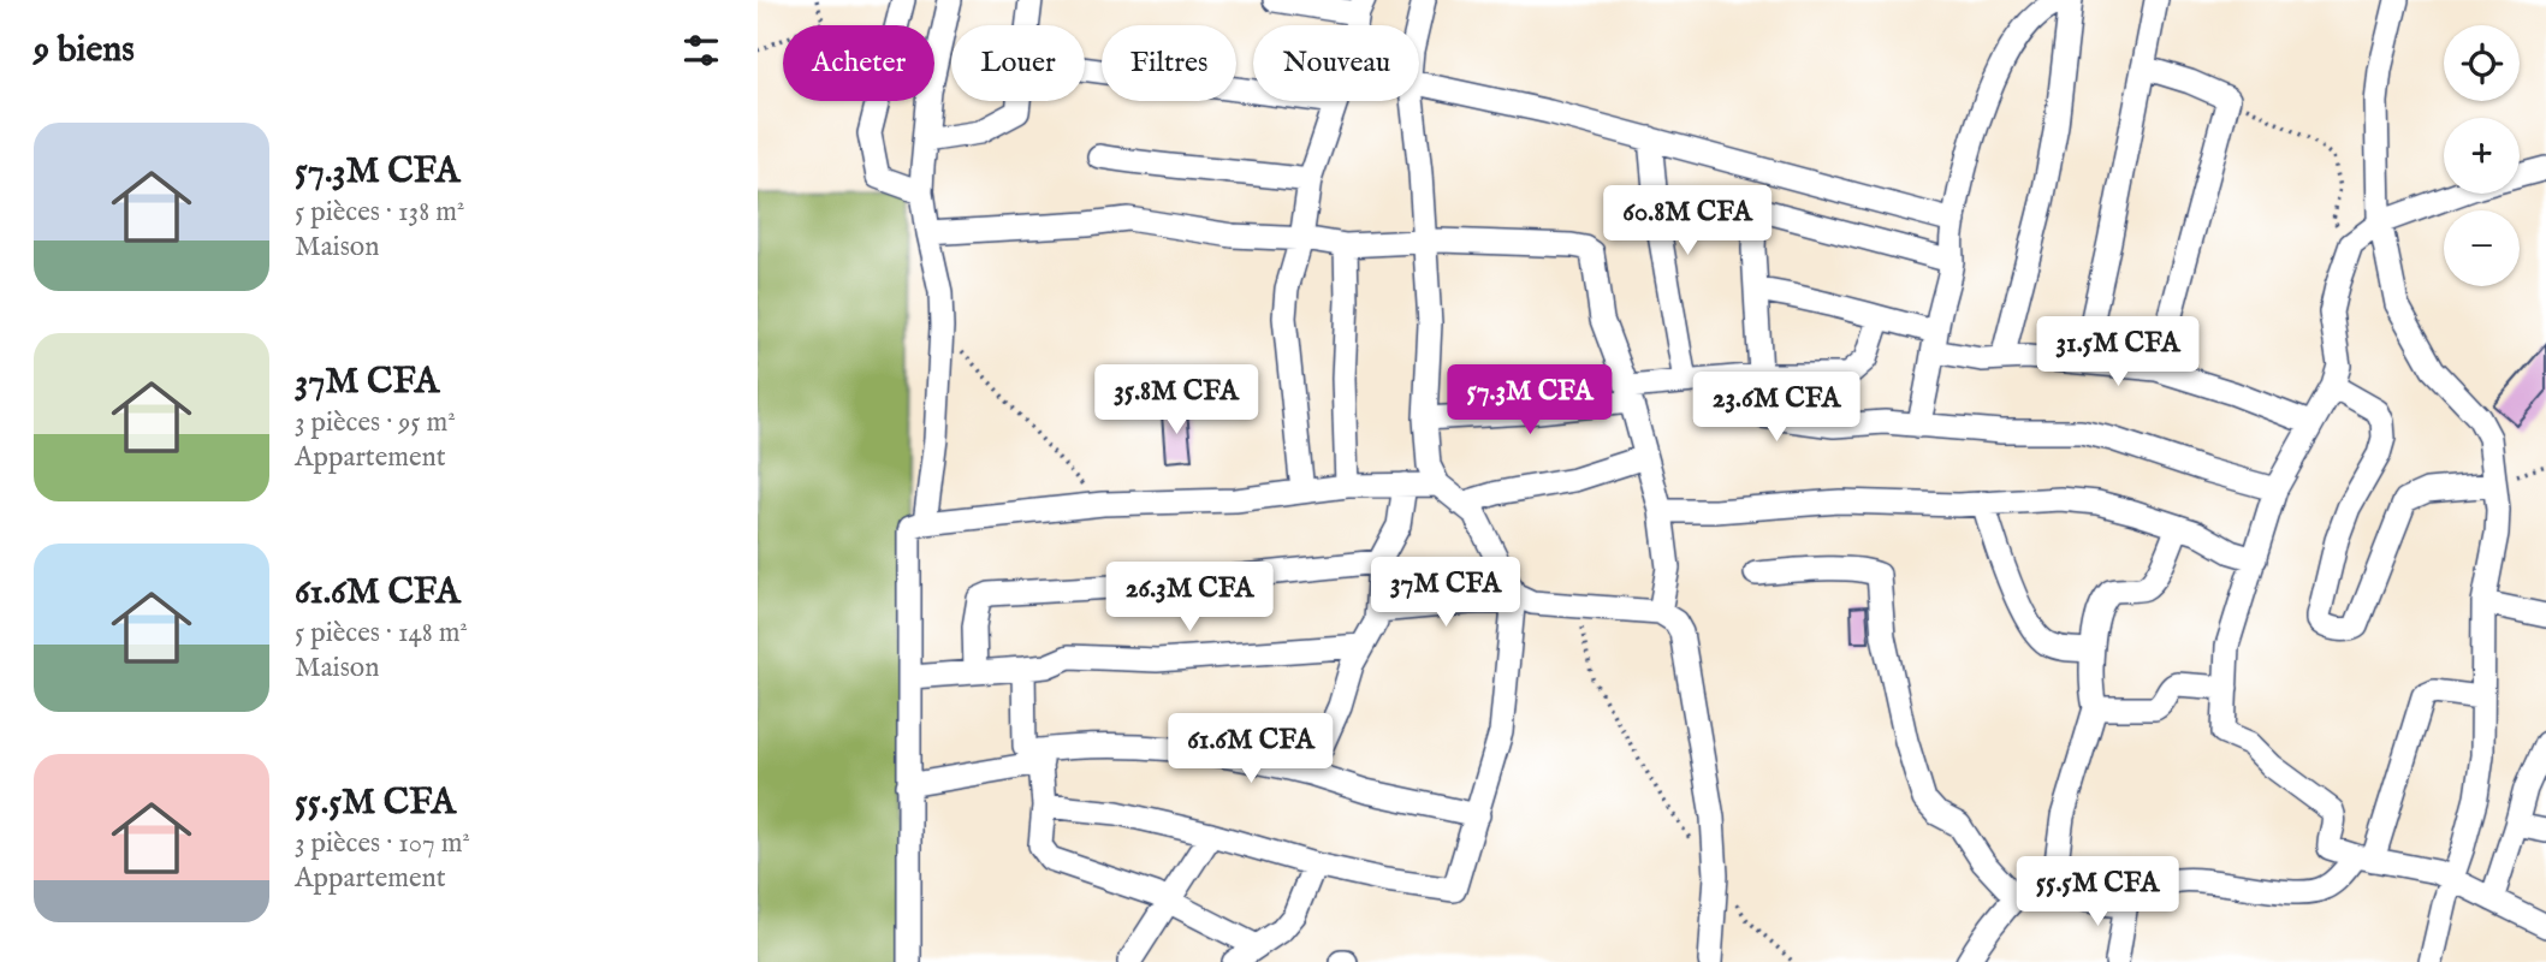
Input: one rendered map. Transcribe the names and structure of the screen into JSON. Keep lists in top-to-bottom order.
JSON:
{
  "page": {
    "heading": "9 biens",
    "map_buttons": ["+", "−"],
    "chip": [
      "Acheter",
      "Louer",
      "Filtres",
      "Nouveau"
    ],
    "list": [
      {
        "name": "57.3M CFA",
        "note": "5 pièces · 138 m² · Maison"
      },
      {
        "name": "37M CFA",
        "note": "3 pièces · 95 m² · Appartement"
      },
      {
        "name": "61.6M CFA",
        "note": "5 pièces · 148 m² · Maison"
      },
      {
        "name": "55.5M CFA",
        "note": "3 pièces · 107 m² · Appartement"
      }
    ],
    "price": [
      "60.8M CFA",
      "31.5M CFA",
      "35.8M CFA",
      "57.3M CFA",
      "23.6M CFA",
      "37M CFA",
      "26.3M CFA",
      "61.6M CFA",
      "55.5M CFA"
    ]
  }
}
